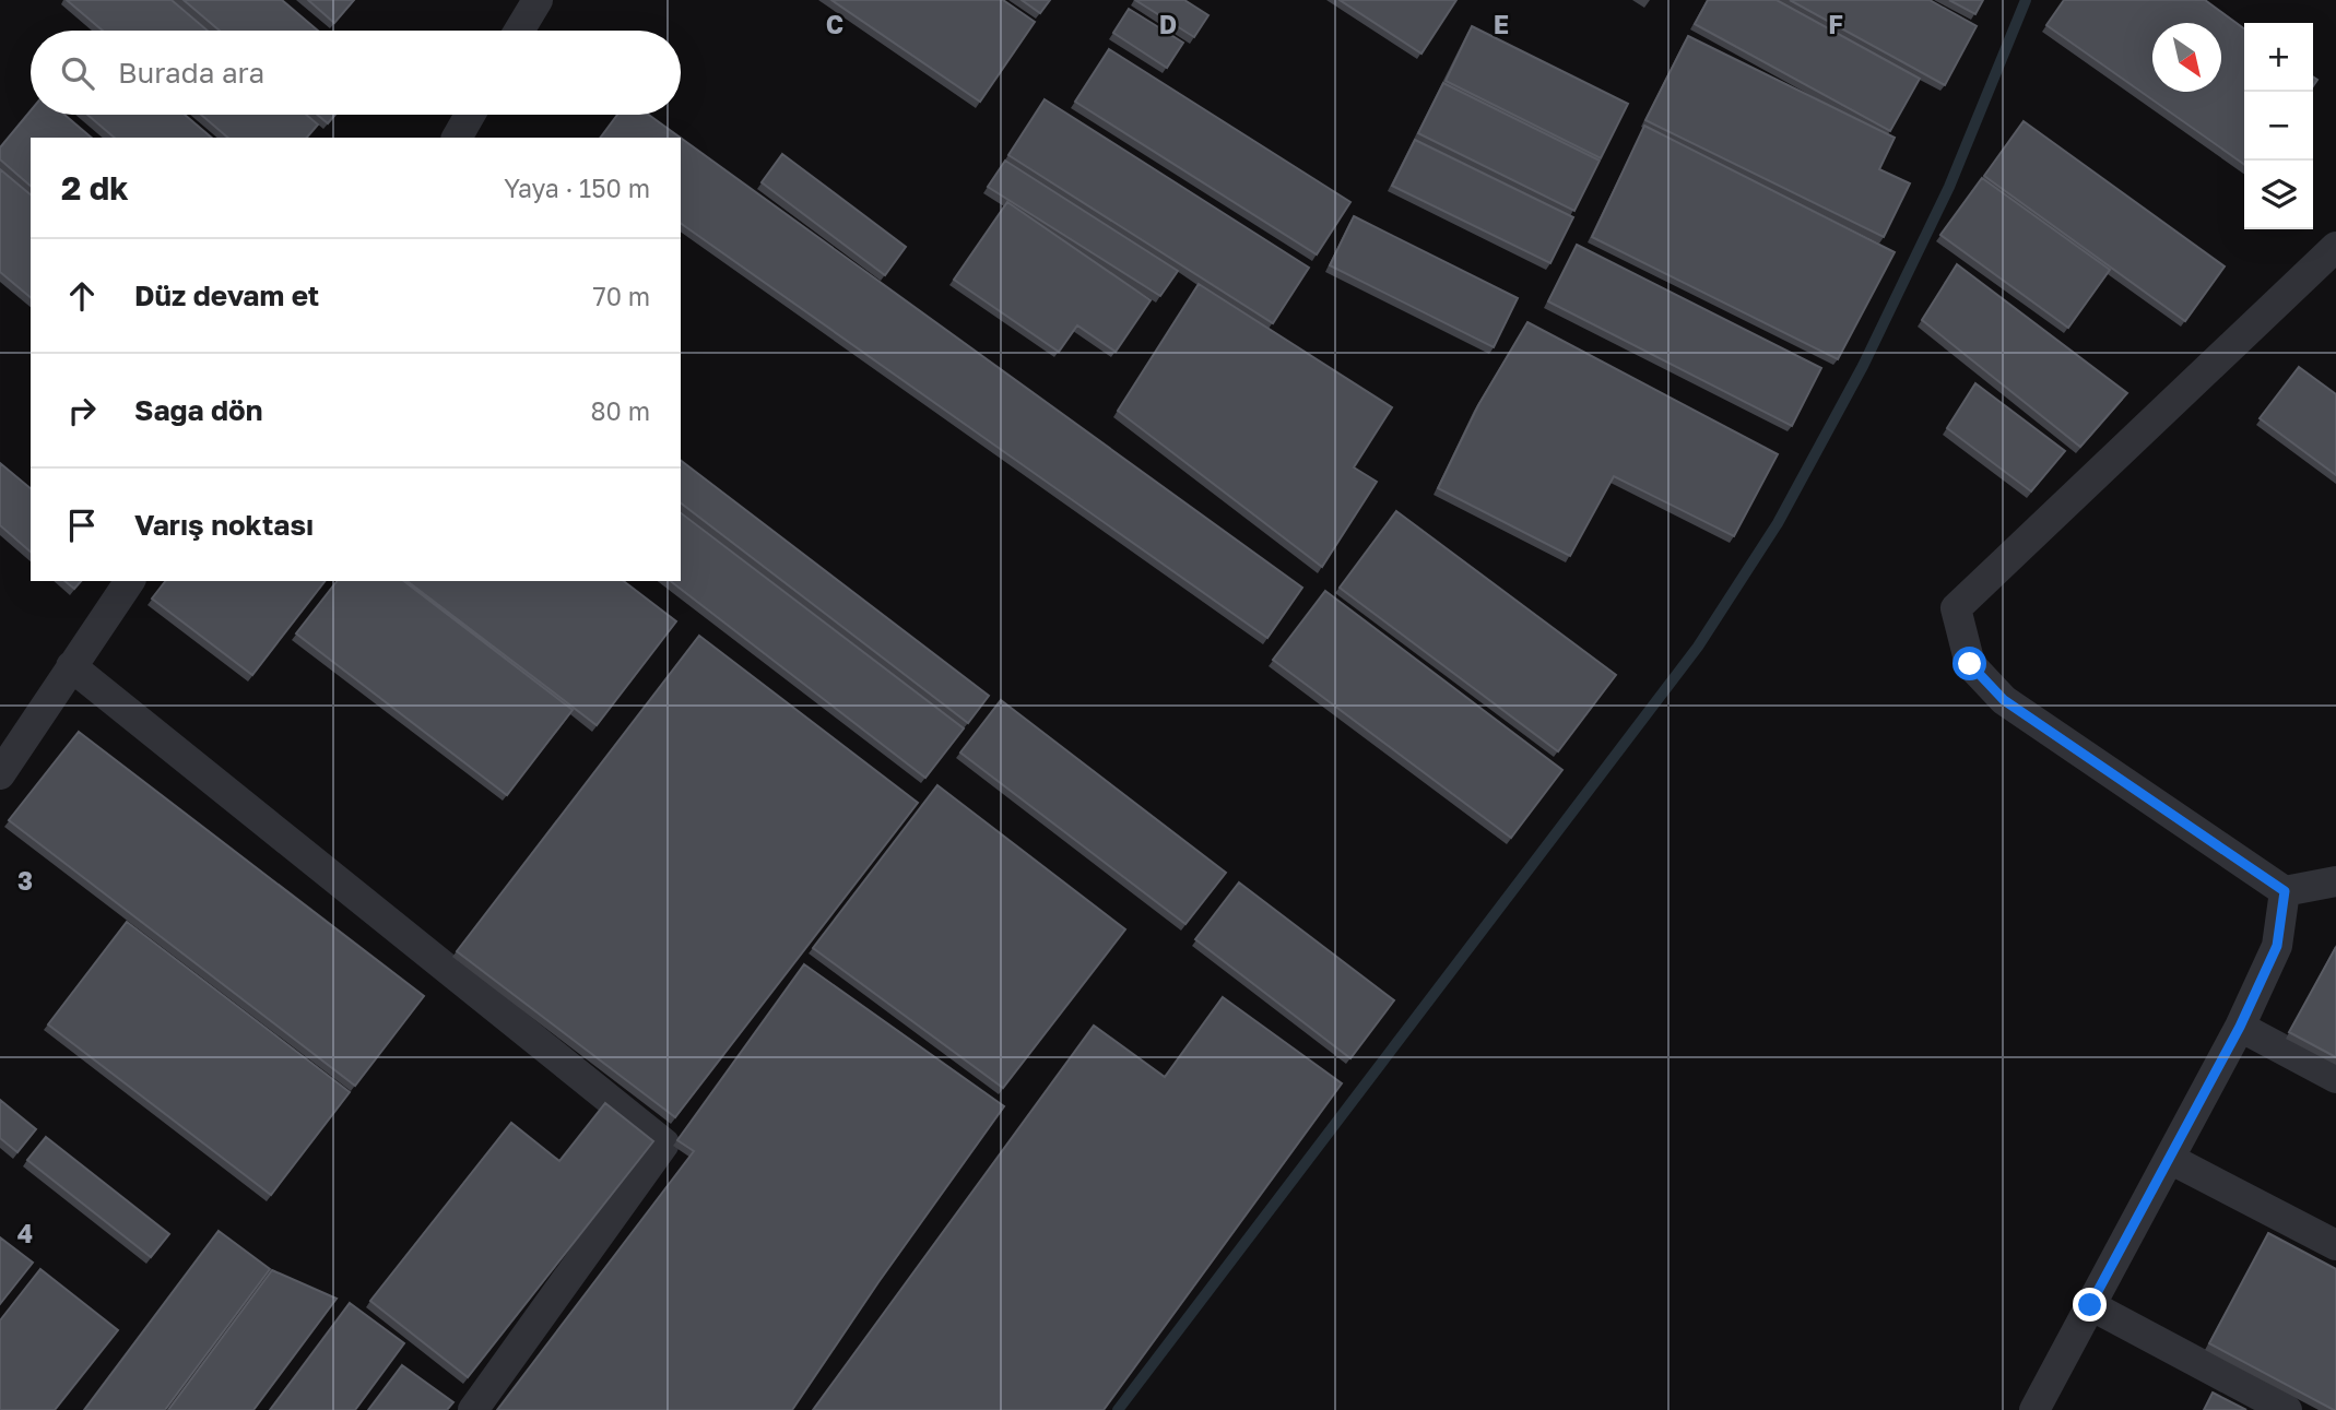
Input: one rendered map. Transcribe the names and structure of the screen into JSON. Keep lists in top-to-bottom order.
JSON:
{
  "north": "bottom right",
  "page": {
    "map_buttons": ["+", "−"],
    "search": "Burada ara",
    "heading": ["2 dk", "Yaya · 150 m"],
    "list": [
      ["Düz devam et", "70 m"],
      ["Sağa dön", "80 m"],
      "Varış noktası"
    ]
  },
  "grid": {
    "columns": [
      "C",
      "D",
      "E",
      "F"
    ],
    "rows": ["3", "4"]
  }
}
